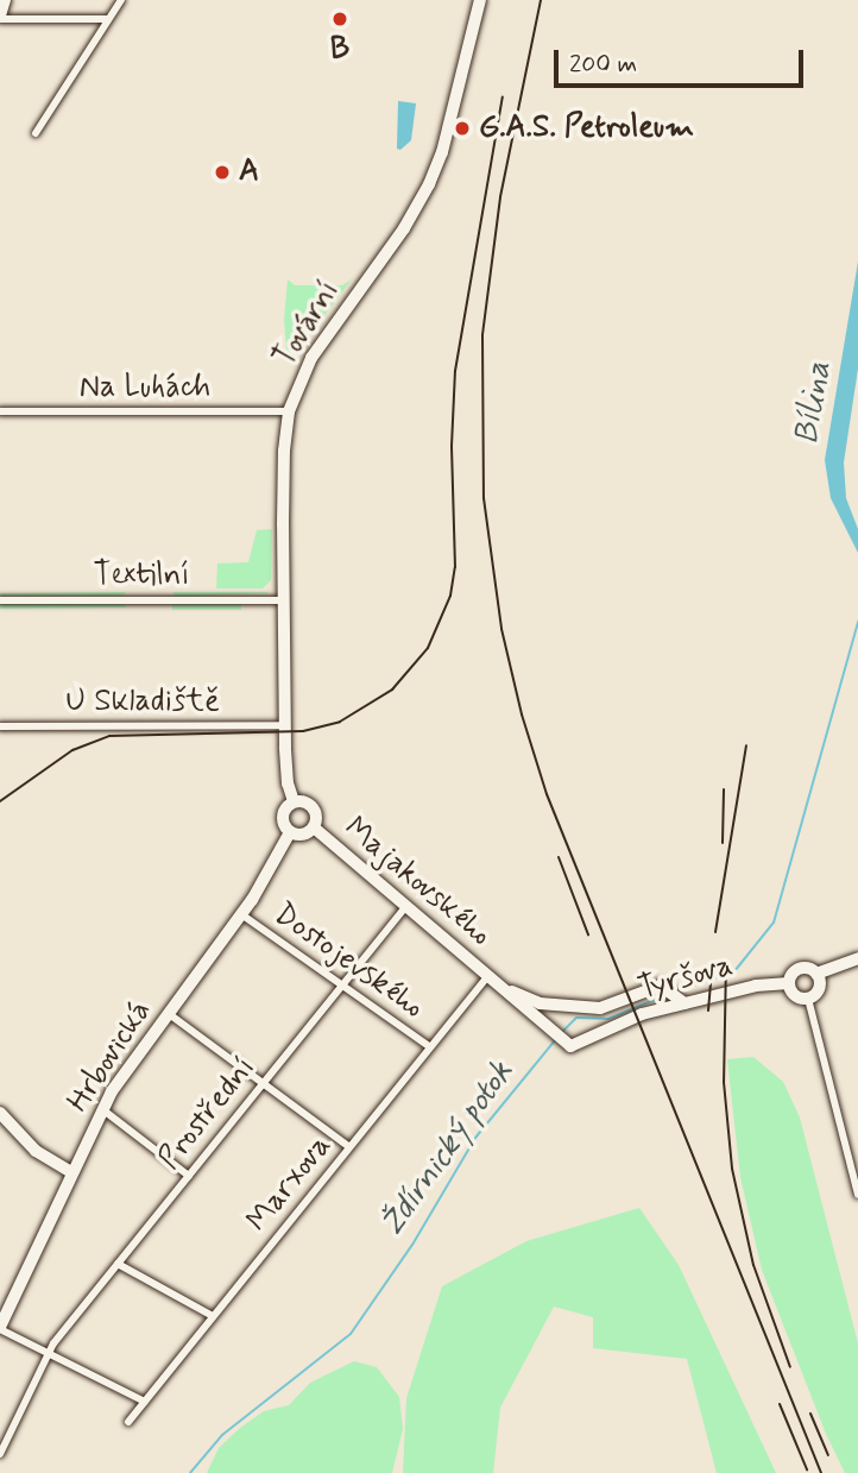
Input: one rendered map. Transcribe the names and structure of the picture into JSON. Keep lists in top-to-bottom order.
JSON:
{
  "streets": {
    "main road": [
      "Tovární",
      "Majakovského",
      "Tyršova",
      "Hrbovická"
    ],
    "street": [
      "Na Luhách",
      "Textilní",
      "U Skladiště",
      "Dostojevského",
      "Prostřední",
      "Marxova"
    ]
  },
  "crossings": [
    ["Tovární", "Na Luhách"],
    ["Tovární", "Textilní"],
    ["Tovární", "U Skladiště"],
    ["Tovární", "Majakovského"],
    ["Tovární", "Hrbovická"],
    ["Majakovského", "Tyršova"],
    ["Majakovského", "Hrbovická"],
    ["Majakovského", "Prostřední"],
    ["Majakovského", "Marxova"],
    ["Dostojevského", "Hrbovická"],
    ["Dostojevského", "Prostřední"],
    ["Dostojevského", "Marxova"]
  ],
  "water": ["Bílina", "Ždírnický potok"],
  "places": ["B", "G.A.S. Petroleum", "A"],
  "scale_bar": "200 m"
}
